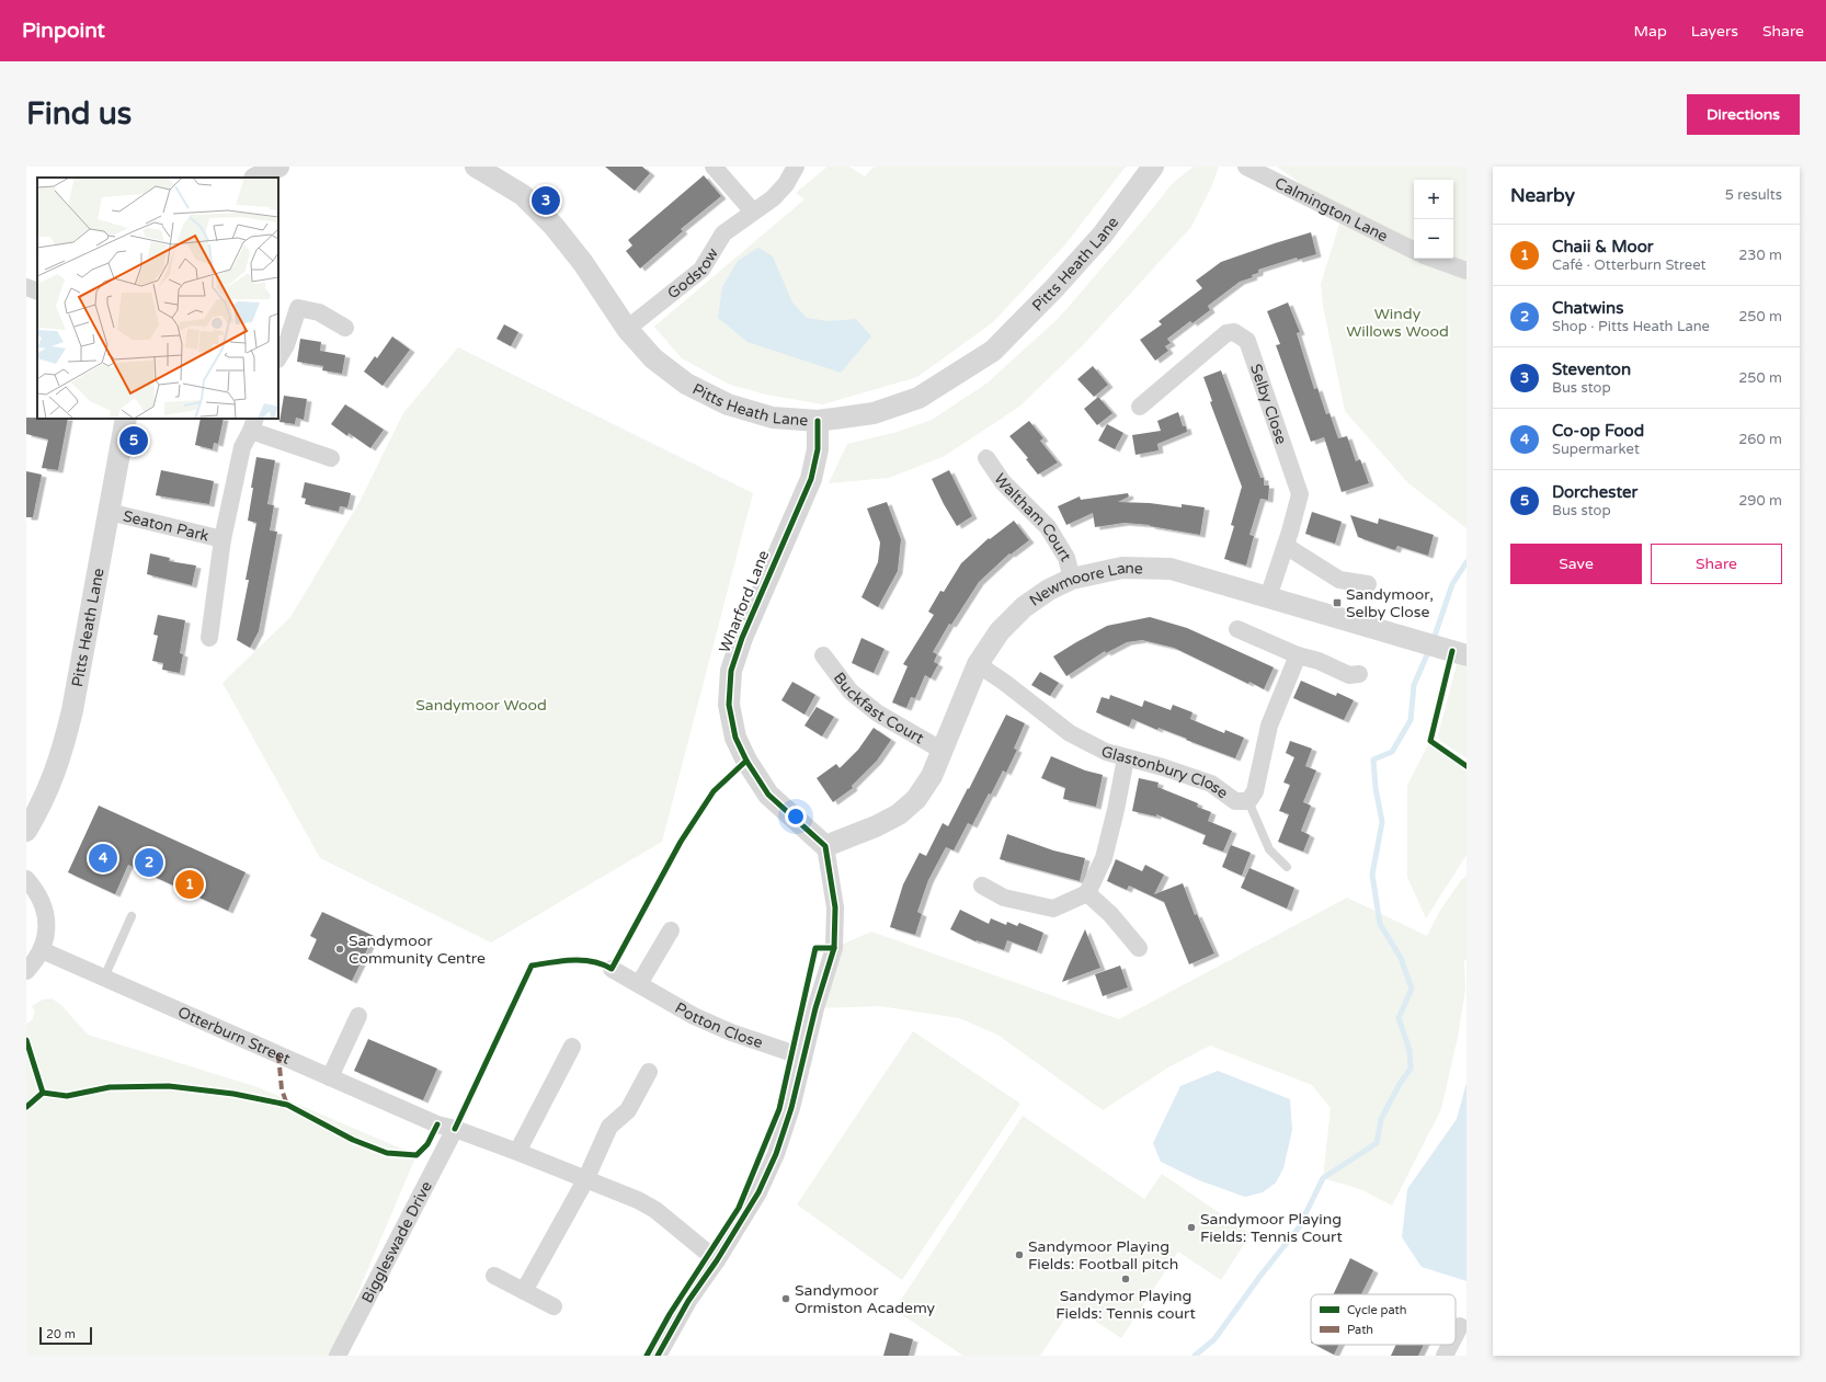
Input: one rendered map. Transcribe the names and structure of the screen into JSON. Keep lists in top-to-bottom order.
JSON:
{
  "streets": {
    "street": [
      "Calmington Lane",
      "Pitts Heath Lane",
      "Godstow",
      "Selby Close",
      "Waltham Court",
      "Seaton Park",
      "Newmoore Lane",
      "Wharford Lane",
      "Buckfast Court",
      "Glastonbury Close",
      "Potton Close",
      "Otterburn Street",
      "Biggleswade Drive"
    ]
  },
  "crossings": [
    ["Pitts Heath Lane", "Godstow"],
    ["Pitts Heath Lane", "Seaton Park"],
    ["Pitts Heath Lane", "Wharford Lane"],
    ["Selby Close", "Newmoore Lane"],
    ["Waltham Court", "Newmoore Lane"],
    ["Newmoore Lane", "Wharford Lane"],
    ["Newmoore Lane", "Buckfast Court"],
    ["Newmoore Lane", "Glastonbury Close"],
    ["Otterburn Street", "Biggleswade Drive"]
  ],
  "parks": ["Windy Willows Wood", "Sandymoor Wood"],
  "places": {
    "transit": ["Sandymoor, Selby Close"],
    "other": [
      "Sandymoor Community Centre",
      "Sandymoor Playing Fields: Tennis Court",
      "Sandymoor Playing Fields: Football pitch",
      "Sandymor Playing Fields: Tennis court",
      "Sandymoor Ormiston Academy"
    ]
  },
  "legend": ["Cycle path", "Path"],
  "scale_bar": "20 m",
  "page": {
    "header": "Pinpoint",
    "nav": ["Map", "Layers", "Share"],
    "buttons": [
      "Directions",
      ["Save", "Share"]
    ],
    "title": "Find us",
    "heading": ["Nearby", "5 results"],
    "map_buttons": ["+", "−"],
    "pins": [
      "3",
      "5",
      "4",
      "2",
      "1"
    ],
    "list": [
      {
        "mark": "1",
        "name": "Chaii & Moor",
        "note": "Café · Otterburn Street",
        "value": "230 m"
      },
      {
        "mark": "2",
        "name": "Chatwins",
        "note": "Shop · Pitts Heath Lane",
        "value": "250 m"
      },
      {
        "mark": "3",
        "name": "Steventon",
        "note": "Bus stop",
        "value": "250 m"
      },
      {
        "mark": "4",
        "name": "Co-op Food",
        "note": "Supermarket",
        "value": "260 m"
      },
      {
        "mark": "5",
        "name": "Dorchester",
        "note": "Bus stop",
        "value": "290 m"
      }
    ],
    "scale": "20 m"
  }
}
